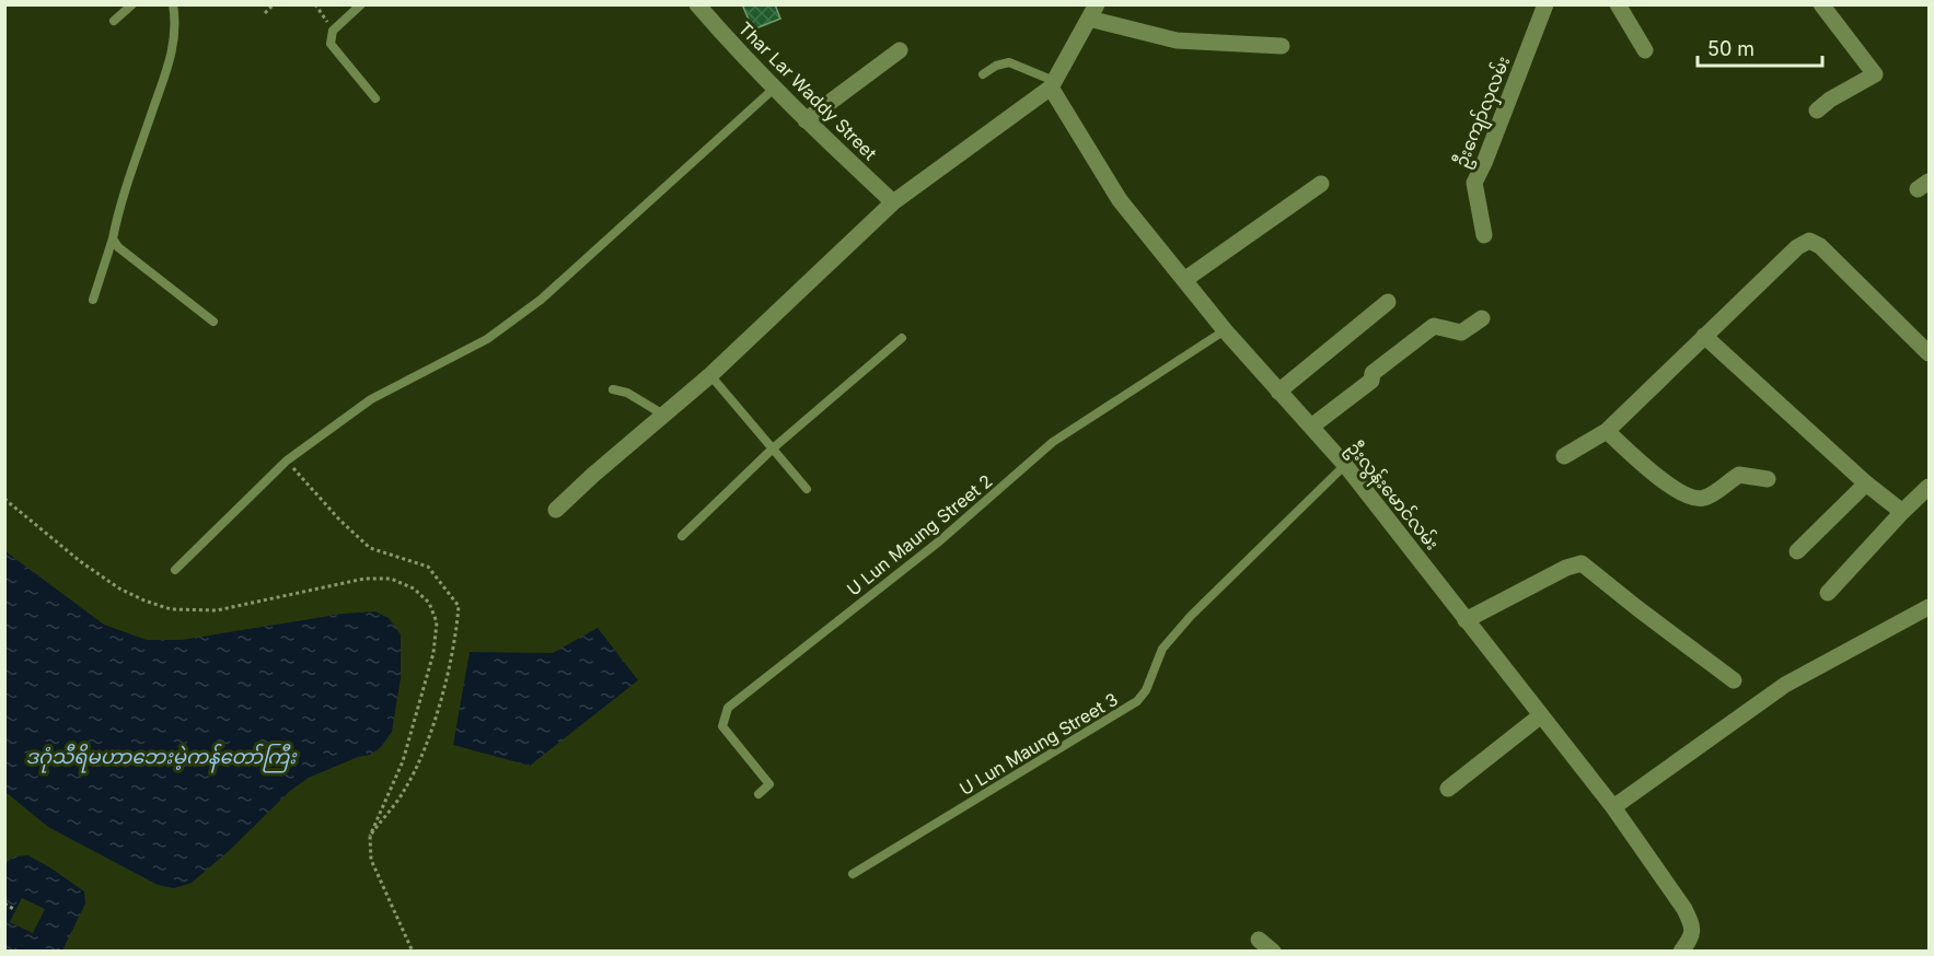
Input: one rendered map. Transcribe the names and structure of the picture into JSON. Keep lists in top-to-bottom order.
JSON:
{
  "streets": {
    "street": ["Thar Lar Waddy Street", "ဦးကျော်လှလမ်း", "ဦးလွန်းမောင်လမ်း"],
    "lane": ["U Lun Maung Street 2", "U Lun Maung Street 3"]
  },
  "crossings": [
    ["ဦးလွန်းမောင်လမ်း", "U Lun Maung Street 2"],
    ["ဦးလွန်းမောင်လမ်း", "U Lun Maung Street 3"]
  ],
  "water": ["ဒဂုံသီရိမဟာဘေးမဲ့ကန်တော်ကြီး"],
  "scale_bar": "50 m"
}
